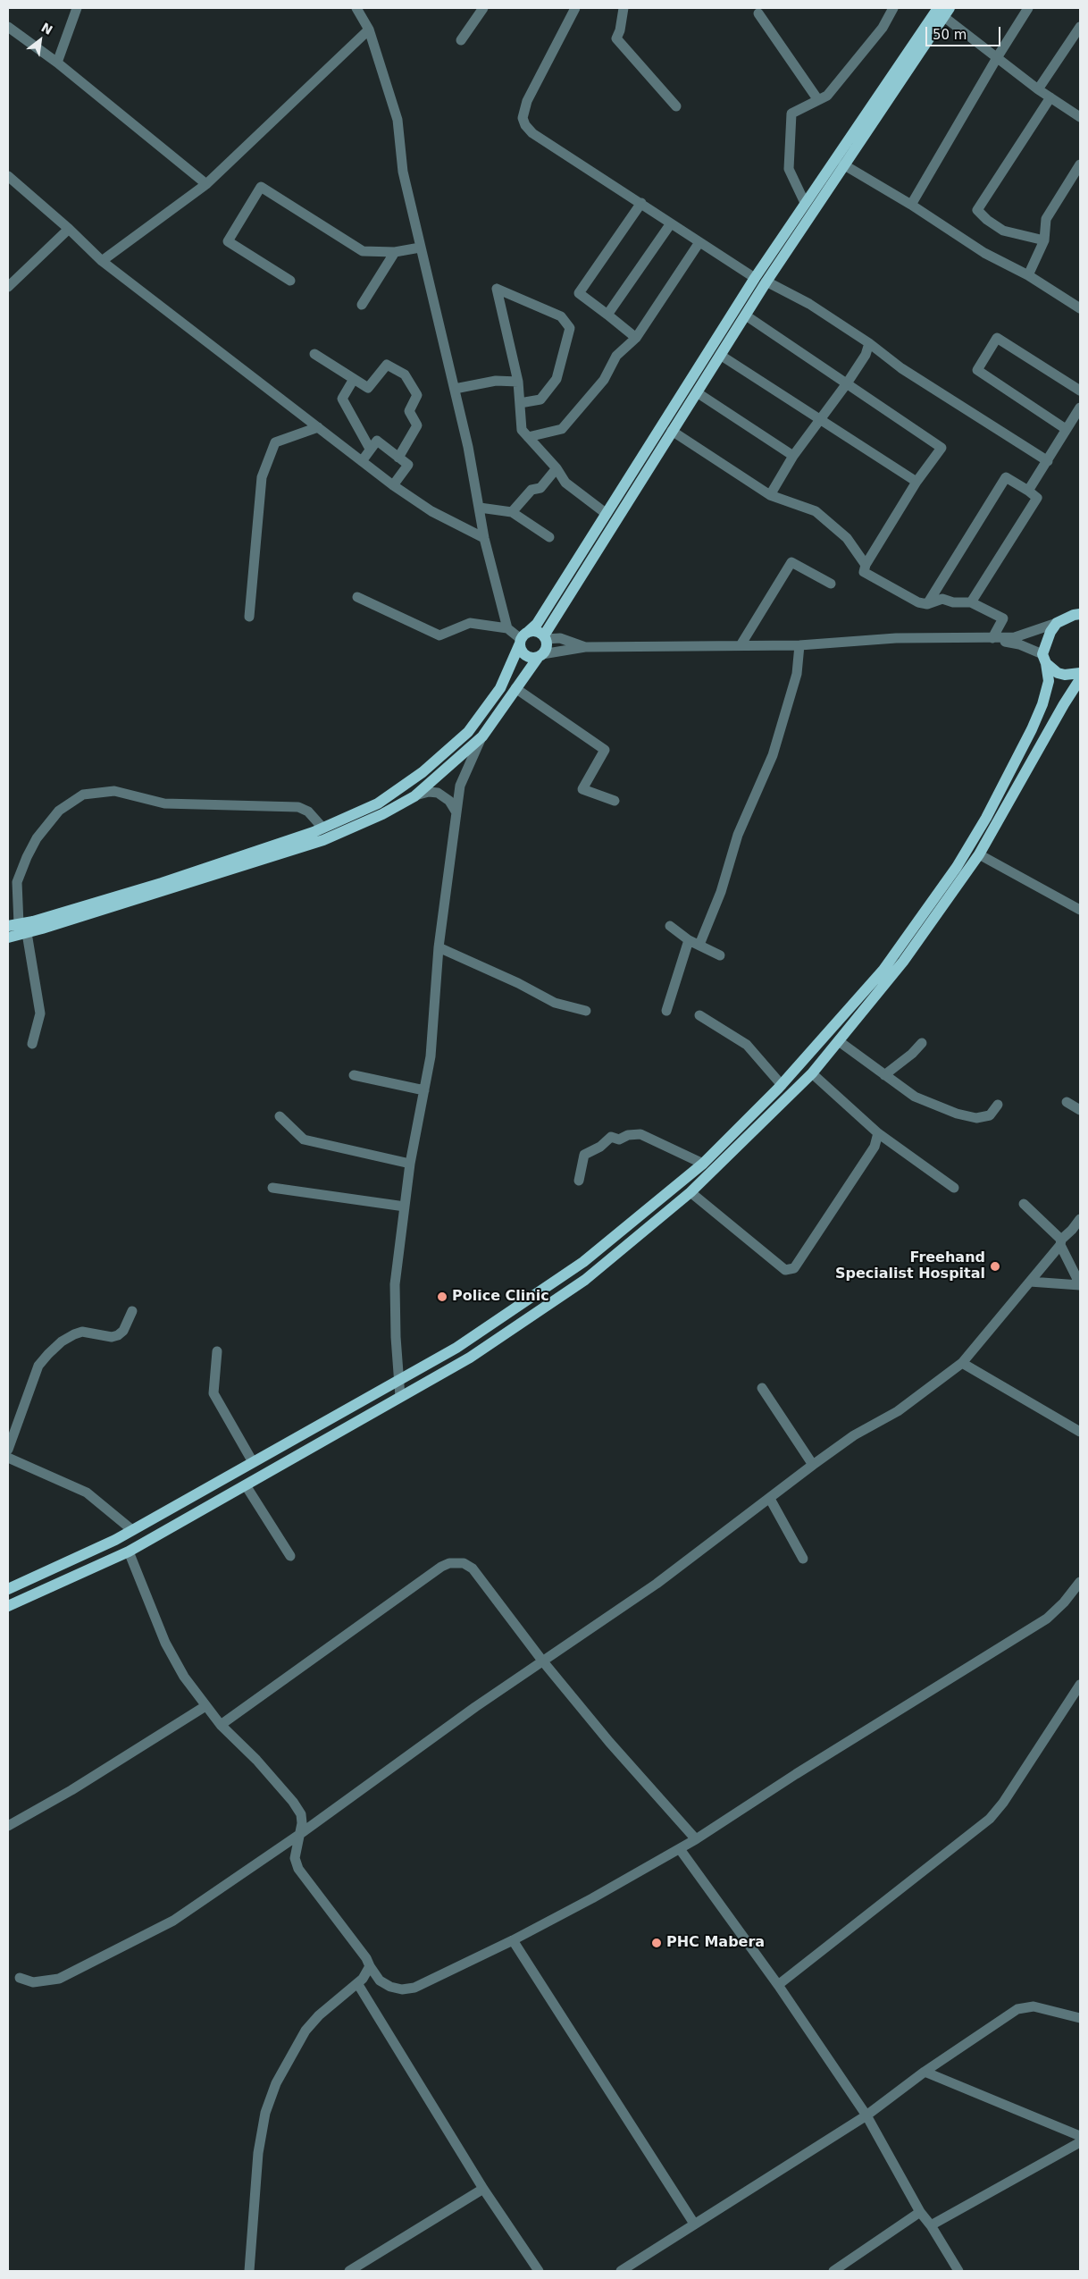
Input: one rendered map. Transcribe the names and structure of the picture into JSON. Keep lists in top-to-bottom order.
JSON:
{
  "places": ["Freehand Specialist Hospital", "Police Clinic", "PHC Mabera"],
  "scale_bar": "50 m",
  "north": "top right"
}
